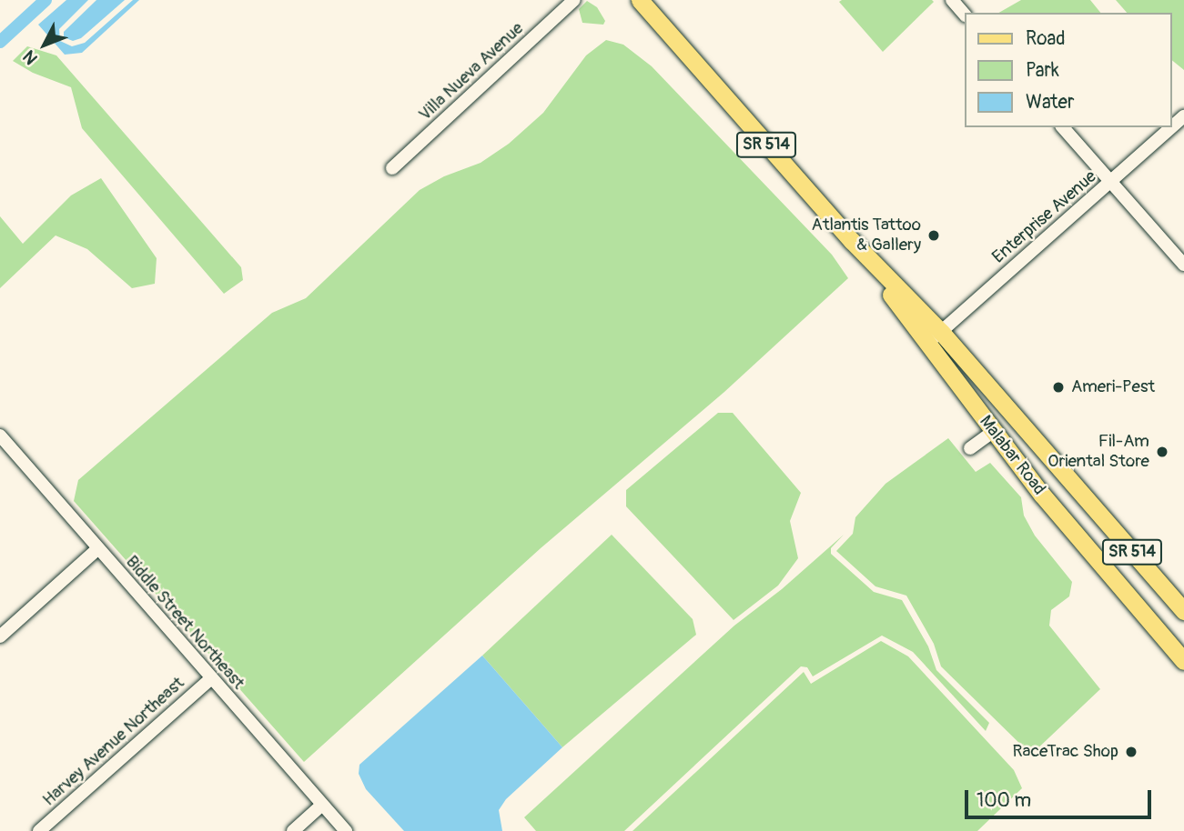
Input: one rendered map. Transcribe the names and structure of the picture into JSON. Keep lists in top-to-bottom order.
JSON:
{
  "streets": {
    "main road": ["SR 514", "Malabar Road"],
    "street": [
      "Villa Nueva Avenue",
      "Enterprise Avenue",
      "Biddle Street Northeast",
      "Harvey Avenue Northeast"
    ]
  },
  "crossings": [
    ["Enterprise Avenue", "Malabar Road"],
    ["Biddle Street Northeast", "Harvey Avenue Northeast"]
  ],
  "places": [
    "Atlantis Tattoo & Gallery",
    "Ameri-Pest",
    "Fil-Am Oriental Store",
    "RaceTrac Shop"
  ],
  "legend": ["Road", "Park", "Water"],
  "scale_bar": "100 m",
  "north": "bottom left"
}
